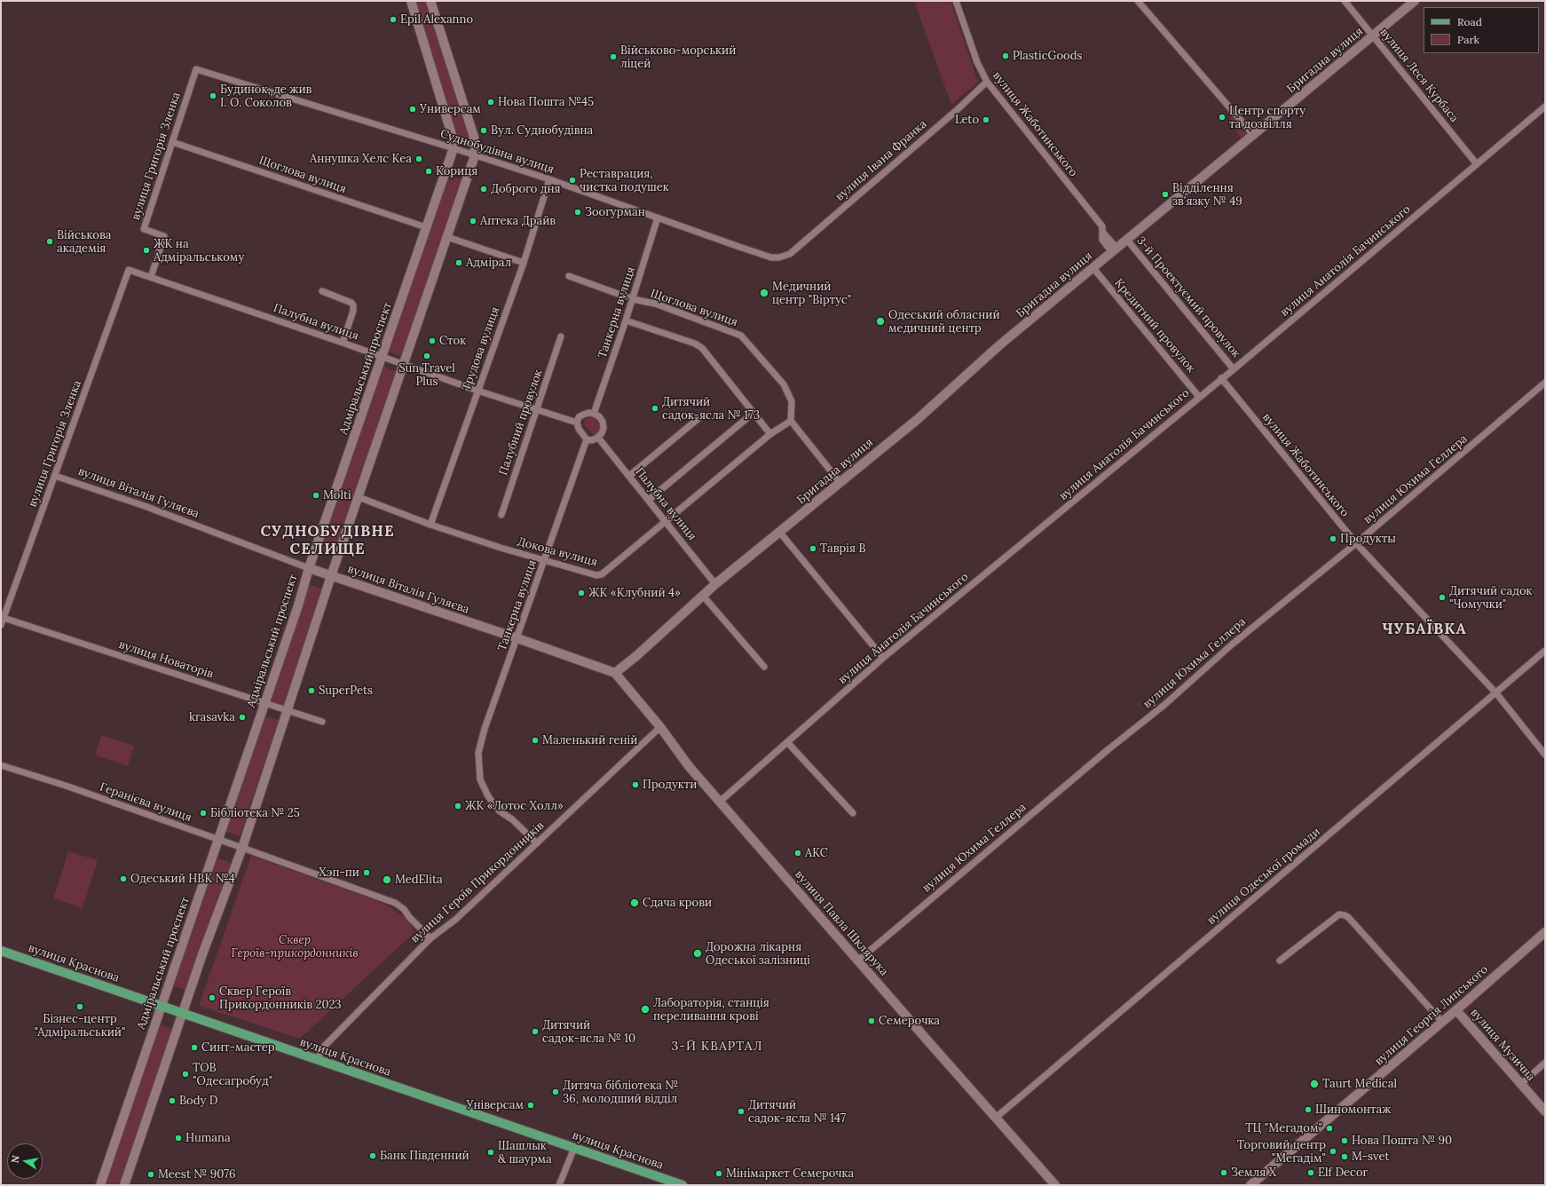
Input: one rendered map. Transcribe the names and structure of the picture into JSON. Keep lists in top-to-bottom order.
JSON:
{
  "streets": {
    "main road": ["вулиця Краснова"],
    "street": [
      "Бригадна вулиця",
      "вулиця Леся Курбаса",
      "вулиця Жаботинського",
      "Суднобудівна вулиця",
      "вулиця Григорія Зленка",
      "вулиця Івана Франка",
      "Щоглова вулиця",
      "вулиця Анатолія Бачинського",
      "3-й Проектуємий провулок",
      "Танкерна вулиця",
      "Палубна вулиця",
      "Кредитний провулок",
      "Трудова вулиця",
      "Адміральський проспект",
      "Палубний провулок",
      "вулиця Юхима Геллера",
      "вулиця Віталія Гуляєва",
      "Докова вулиця",
      "вулиця Новаторів",
      "Геранієва вулиця",
      "вулиця Одеської громади",
      "вулиця Героїв Прикордонників",
      "вулиця Павла Шклярука",
      "вулиця Георгія Липського",
      "вулиця Музична"
    ]
  },
  "crossings": [
    ["Бригадна вулиця", "вулиця Леся Курбаса"],
    ["Бригадна вулиця", "вулиця Жаботинського"],
    ["Бригадна вулиця", "3-й Проектуємий провулок"],
    ["Бригадна вулиця", "Палубна вулиця"],
    ["Бригадна вулиця", "Кредитний провулок"],
    ["Бригадна вулиця", "вулиця Віталія Гуляєва"],
    ["Бригадна вулиця", "вулиця Павла Шклярука"],
    ["вулиця Леся Курбаса", "вулиця Анатолія Бачинського"],
    ["вулиця Жаботинського", "вулиця Івана Франка"],
    ["вулиця Жаботинського", "вулиця Анатолія Бачинського"],
    ["вулиця Жаботинського", "вулиця Юхима Геллера"],
    ["вулиця Жаботинського", "вулиця Одеської громади"],
    ["Суднобудівна вулиця", "вулиця Григорія Зленка"],
    ["Суднобудівна вулиця", "вулиця Івана Франка"],
    ["Суднобудівна вулиця", "Танкерна вулиця"],
    ["Суднобудівна вулиця", "Трудова вулиця"],
    ["Суднобудівна вулиця", "Адміральський проспект"],
    ["вулиця Григорія Зленка", "Щоглова вулиця"],
    ["вулиця Григорія Зленка", "Палубна вулиця"],
    ["вулиця Григорія Зленка", "вулиця Віталія Гуляєва"],
    ["вулиця Григорія Зленка", "вулиця Новаторів"],
    ["Щоглова вулиця", "Танкерна вулиця"],
    ["Щоглова вулиця", "Адміральський проспект"],
    ["Щоглова вулиця", "Докова вулиця"],
    ["вулиця Анатолія Бачинського", "3-й Проектуємий провулок"],
    ["вулиця Анатолія Бачинського", "Кредитний провулок"],
    ["вулиця Анатолія Бачинського", "вулиця Павла Шклярука"],
    ["Танкерна вулиця", "Палубна вулиця"],
    ["Танкерна вулиця", "вулиця Віталія Гуляєва"],
    ["Танкерна вулиця", "Докова вулиця"],
    ["Танкерна вулиця", "вулиця Героїв Прикордонників"],
    ["Палубна вулиця", "Трудова вулиця"],
    ["Палубна вулиця", "Адміральський проспект"],
    ["Палубна вулиця", "Палубний провулок"],
    ["Палубна вулиця", "Докова вулиця"],
    ["Трудова вулиця", "Докова вулиця"],
    ["Адміральський проспект", "вулиця Віталія Гуляєва"],
    ["Адміральський проспект", "вулиця Новаторів"],
    ["Адміральський проспект", "Геранієва вулиця"],
    ["Адміральський проспект", "вулиця Краснова"],
    ["вулиця Юхима Геллера", "вулиця Павла Шклярука"],
    ["вулиця Віталія Гуляєва", "вулиця Павла Шклярука"],
    ["Геранієва вулиця", "вулиця Героїв Прикордонників"],
    ["вулиця Одеської громади", "вулиця Павла Шклярука"],
    ["вулиця Героїв Прикордонників", "вулиця Павла Шклярука"],
    ["вулиця Героїв Прикордонників", "вулиця Краснова"],
    ["вулиця Георгія Липського", "вулиця Музична"]
  ],
  "districts": ["СУДНОБУДІВНЕ СЕЛИЩЕ", "ЧУБАЇВКА", "3-Й КВАРТАЛ"],
  "parks": ["Сквер Героїв-прикордонників"],
  "places": [
    "Epil Alexanno",
    "PlasticGoods",
    "Військово-морський ліцей",
    "Будинок, де жив І. О. Соколов",
    "Нова Пошта №45",
    "Универсам",
    "Центр спорту та дозвілля",
    "Leto",
    "Вул. Суднобудівна",
    "Аннушка Хелс Кеа",
    "Кориця",
    "Реставрация, чистка подушек",
    "Доброго дня",
    "Відділення зв'язку № 49",
    "Зоогурман",
    "Аптека Драйв",
    "Військова академія",
    "ЖК на Адміральському",
    "Адмірал",
    "Медичний центр \"Віртус\"",
    "Одеський обласний медичний центр",
    "Сток",
    "Sun Travel Plus",
    "Дитячий садок-ясла № 173",
    "Molti",
    "Продукты",
    "Таврія В",
    "ЖК «Клубний 4»",
    "Дитячий садок \"Чомучки\"",
    "SuperPets",
    "krasavka",
    "Маленький геній",
    "Продукти",
    "ЖК «Лотос Холл»",
    "Бібліотека № 25",
    "АКС",
    "Хэп-пи",
    "Одеський НВК №4",
    "MedElita",
    "Сдача крови",
    "Дорожна лікарня Одеської залізниці",
    "Сквер Героїв Прикордонників 2023",
    "Бізнес-центр \"Адміральський\"",
    "Лабораторія, станція переливання крові",
    "Семерочка",
    "Дитячий садок-ясла № 10",
    "Синт-мастер",
    "ТОВ \"Одесагробуд\"",
    "Taurt Medical",
    "Дитяча бібліотека № 36, молодший відділ",
    "Body D",
    "Універсам",
    "Шиномонтаж",
    "Дитячий садок-ясла № 147",
    "ТЦ \"Мегадом\"",
    "Humana",
    "Нова Пошта № 90",
    "Торговий центр \"Мегадім\"",
    "Шашлык & шаурма",
    "Банк Південний",
    "M-svet",
    "Земля Х",
    "Elf Decor",
    "Мінімаркет Семерочка",
    "Meest № 9076"
  ],
  "legend": ["Road", "Park"],
  "north": "left"
}
